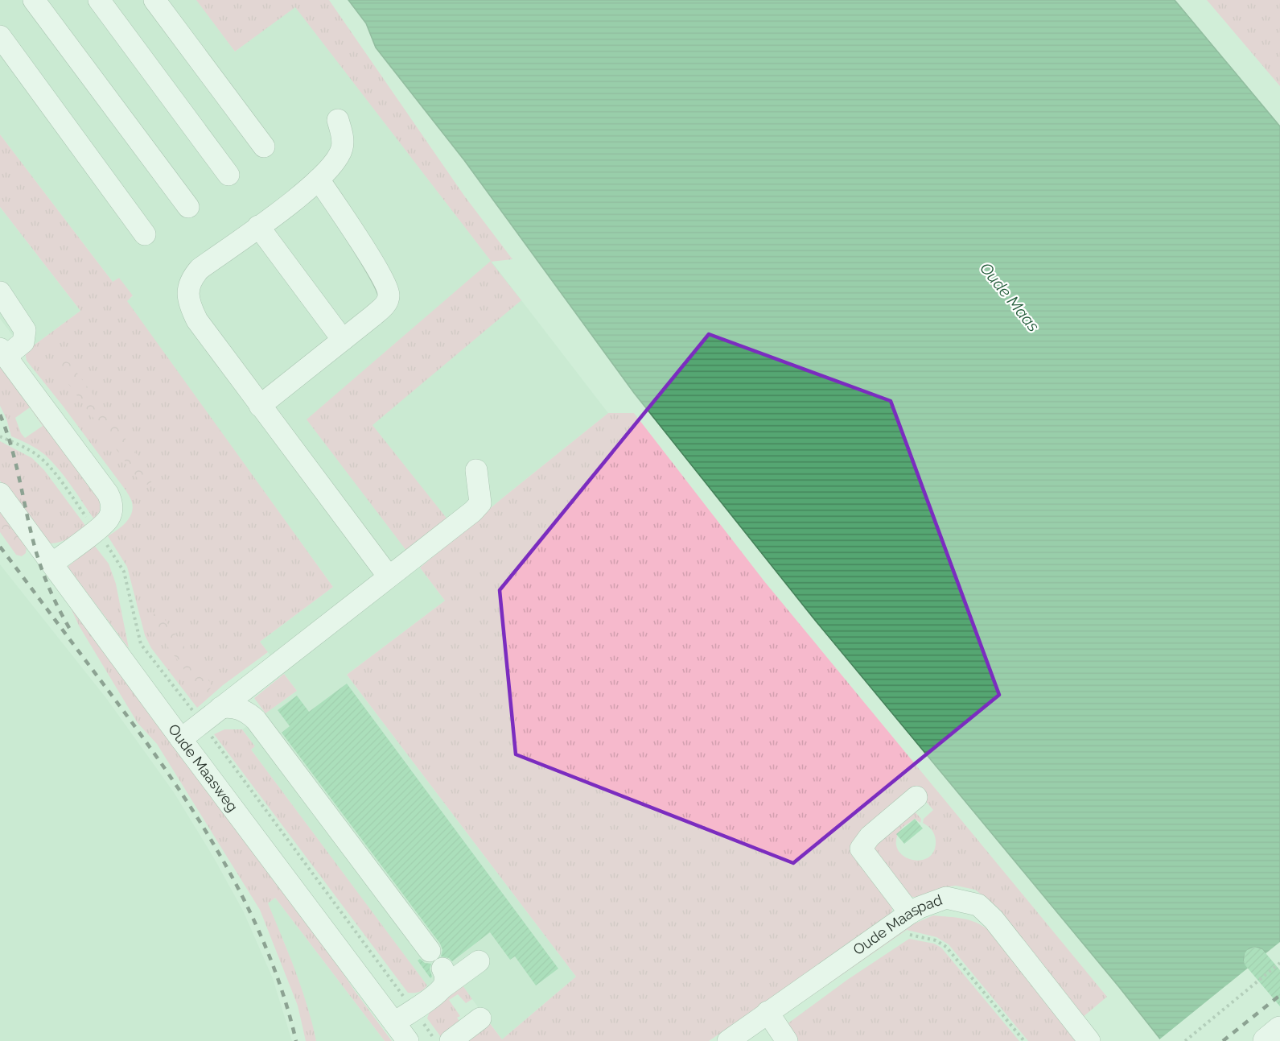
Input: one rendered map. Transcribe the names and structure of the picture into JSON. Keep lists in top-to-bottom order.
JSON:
{
  "streets": {
    "street": ["Oude Maasweg", "Oude Maaspad"]
  },
  "water": ["Oude Maas"]
}
